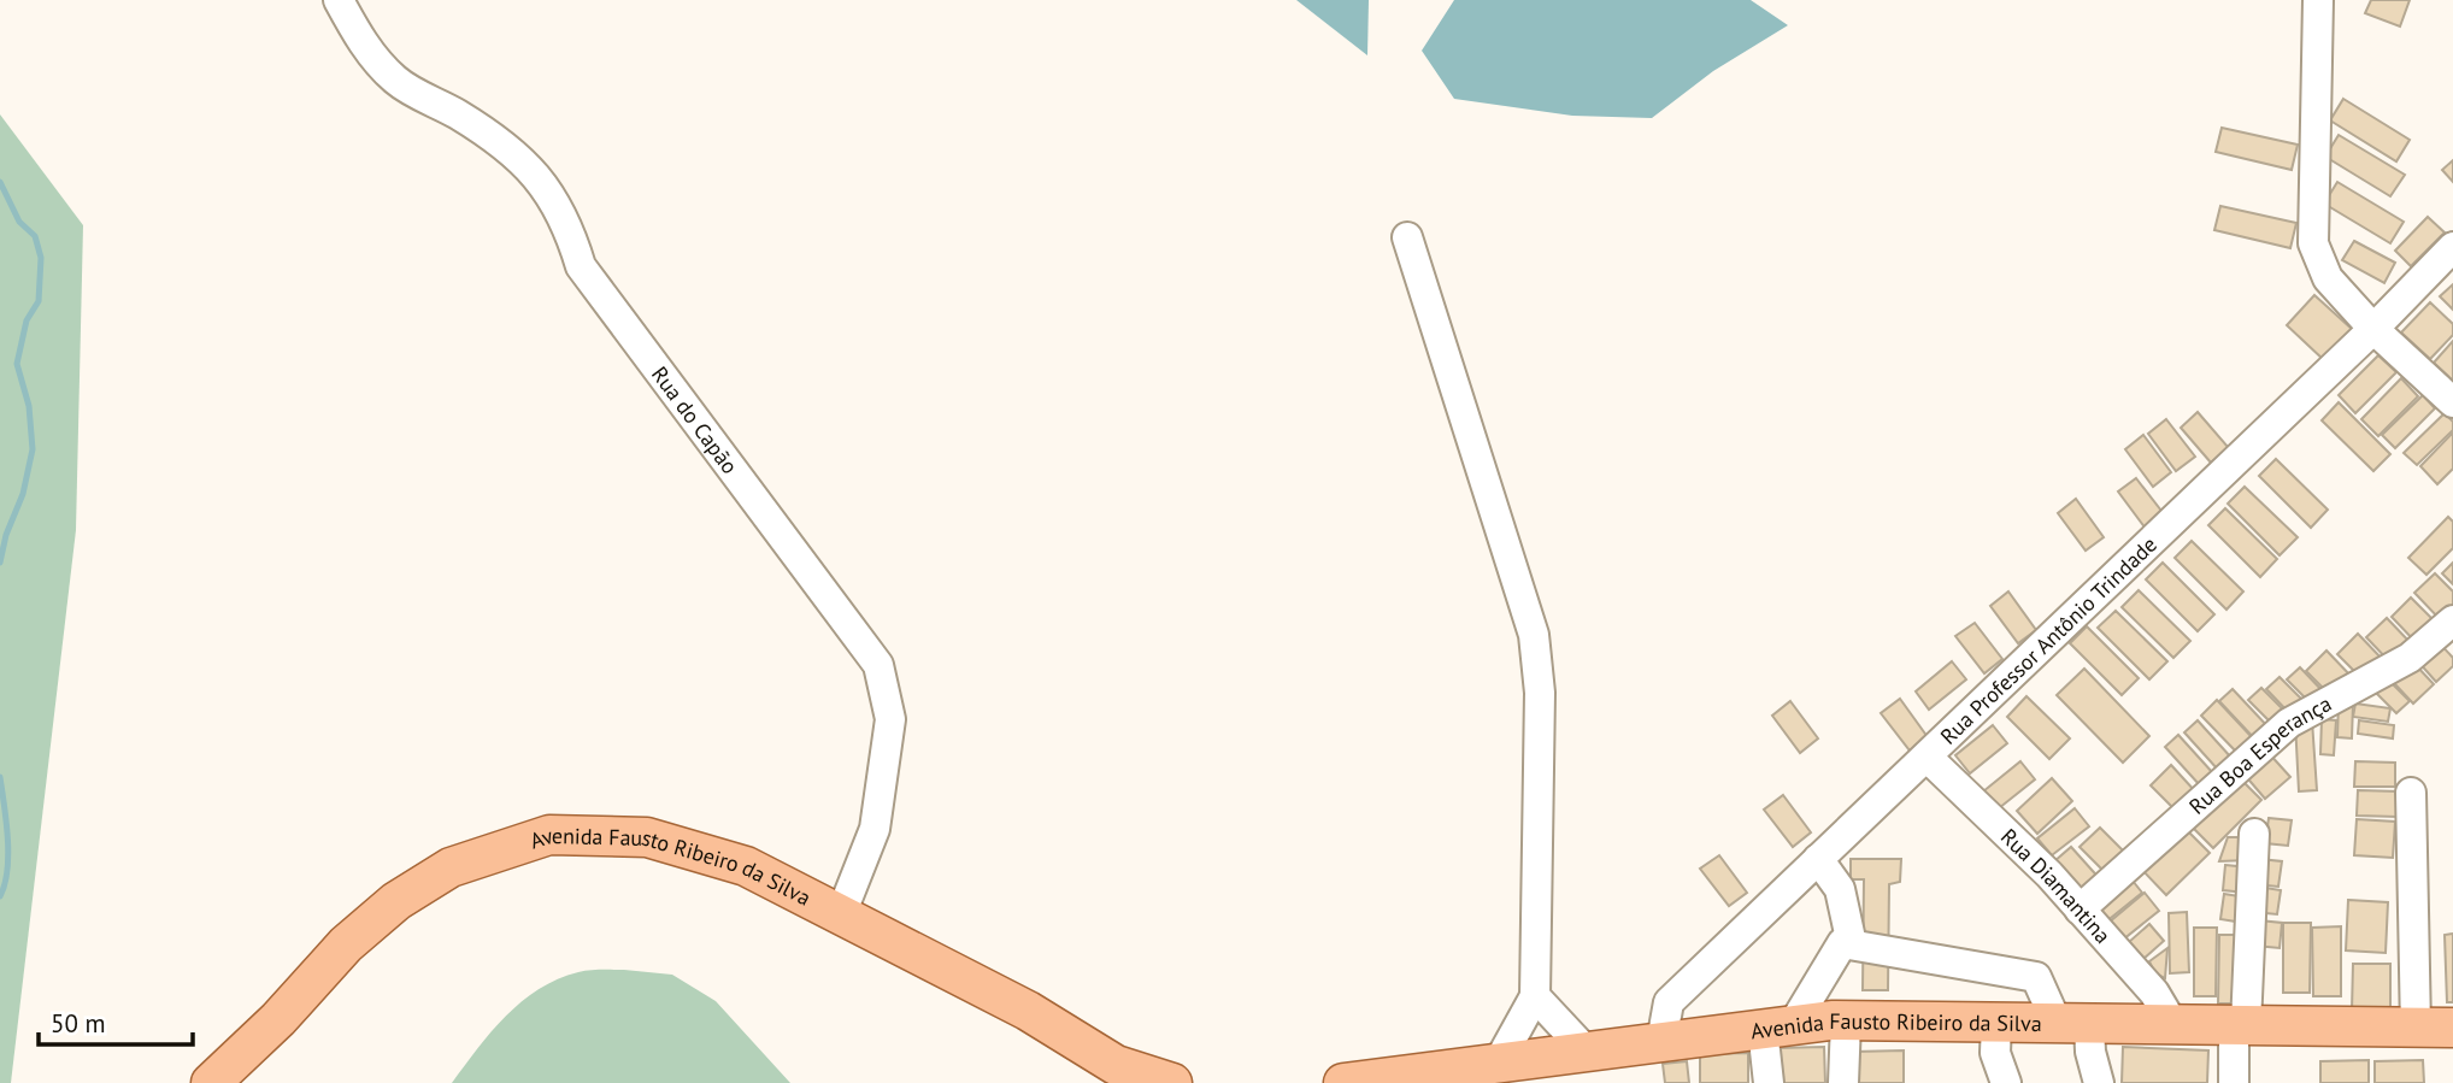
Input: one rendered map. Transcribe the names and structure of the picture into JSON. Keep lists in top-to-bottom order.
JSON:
{
  "streets": {
    "main road": ["Avenida Fausto Ribeiro da Silva"],
    "street": [
      "Rua do Capão",
      "Rua Professor Antônio Trindade",
      "Rua Boa Esperança",
      "Rua Diamantina"
    ]
  },
  "crossings": [
    ["Rua do Capão", "Avenida Fausto Ribeiro da Silva"],
    ["Rua Professor Antônio Trindade", "Avenida Fausto Ribeiro da Silva"],
    ["Rua Professor Antônio Trindade", "Rua Diamantina"],
    ["Rua Boa Esperança", "Rua Diamantina"],
    ["Avenida Fausto Ribeiro da Silva", "Rua Diamantina"]
  ],
  "scale_bar": "50 m"
}
